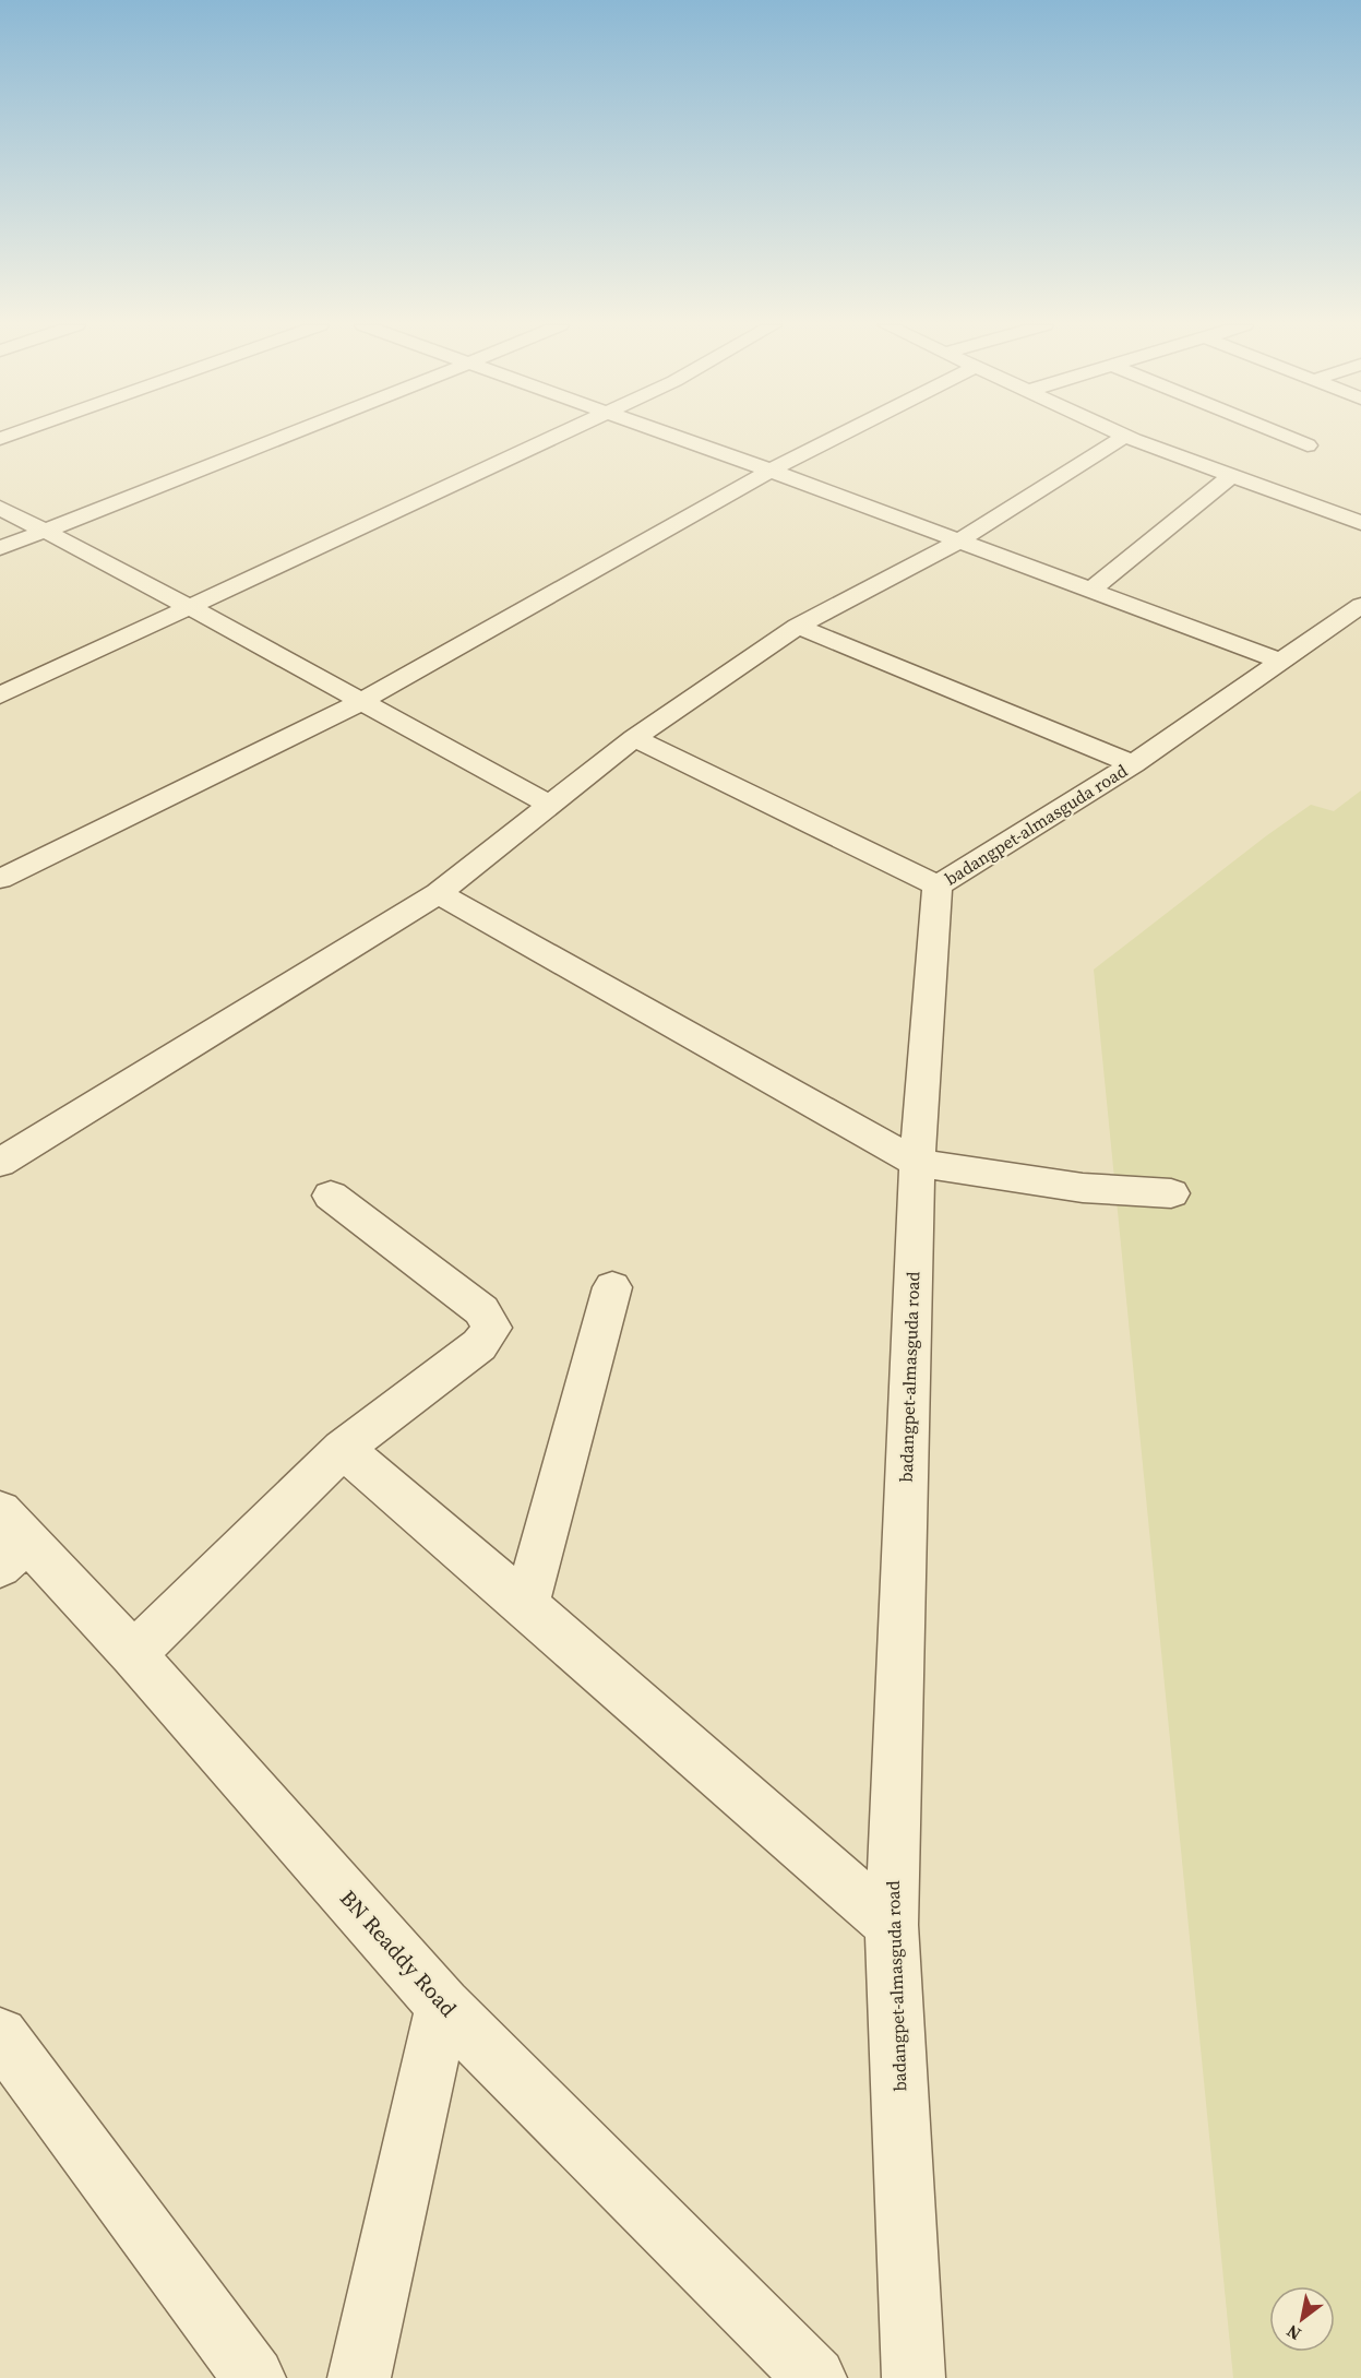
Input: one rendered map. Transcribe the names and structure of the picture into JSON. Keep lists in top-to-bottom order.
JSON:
{
  "streets": {
    "street": ["badangpet-almasguda road", "BN Readdy Road"]
  },
  "north": "bottom left"
}
